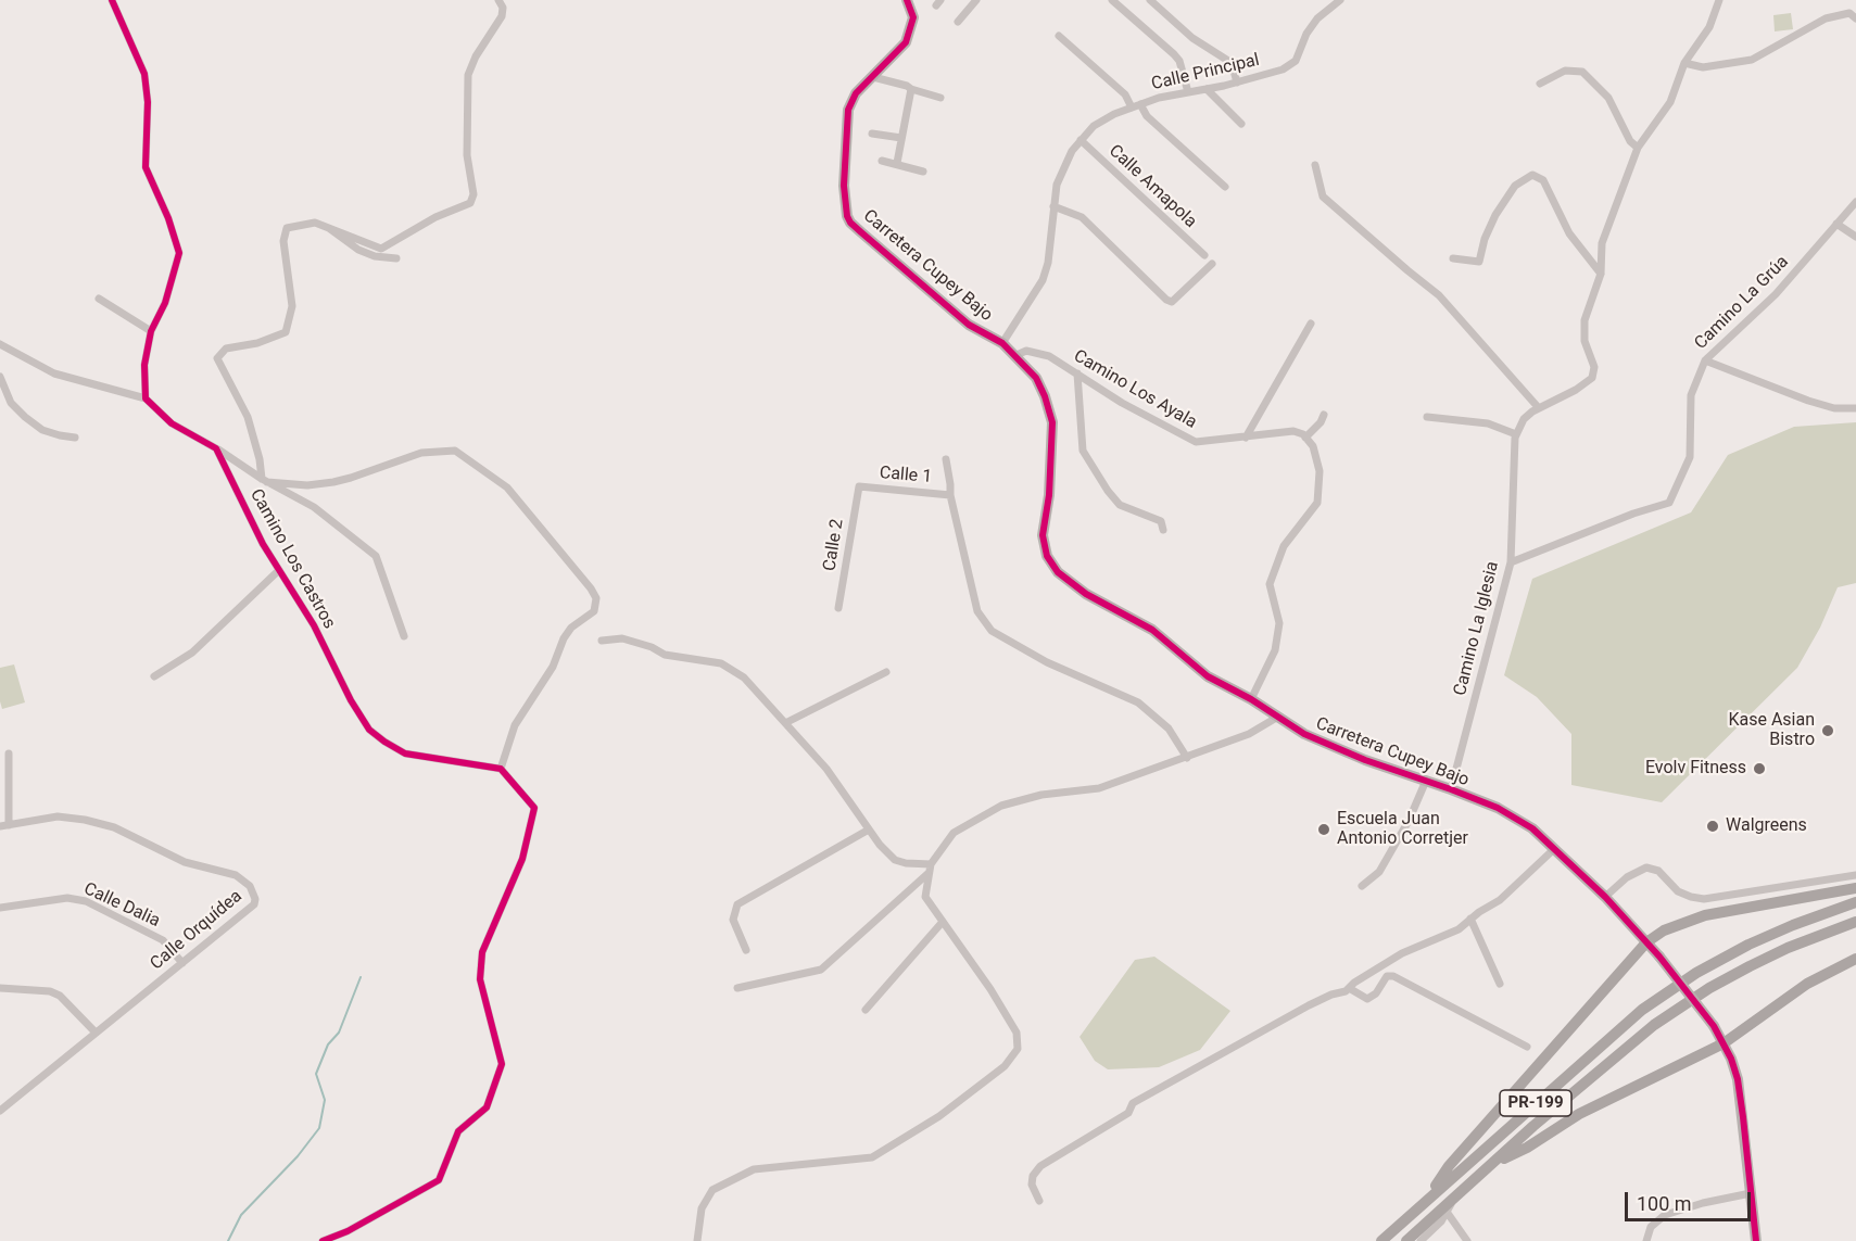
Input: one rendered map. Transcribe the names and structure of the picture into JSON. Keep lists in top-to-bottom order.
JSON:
{
  "streets": {
    "main road": ["PR-199"],
    "street": [
      "Calle Principal",
      "Calle Amapola",
      "Carretera Cupey Bajo",
      "Camino La Grúa",
      "Camino Los Ayala",
      "Calle 1",
      "Calle 2",
      "Camino Los Castros",
      "Camino La Iglesia",
      "Calle Dalia",
      "Calle Orquídea"
    ]
  },
  "crossings": [
    ["Calle Principal", "Calle Amapola"],
    ["Calle Principal", "Carretera Cupey Bajo"],
    ["Carretera Cupey Bajo", "Camino Los Ayala"],
    ["Carretera Cupey Bajo", "Camino La Iglesia"],
    ["Camino La Grúa", "Camino La Iglesia"],
    ["Calle 1", "Calle 2"],
    ["Calle Dalia", "Calle Orquídea"]
  ],
  "places": [
    "Kase Asian Bistro",
    "Evolv Fitness",
    "Walgreens",
    "Escuela Juan Antonio Corretjer"
  ],
  "scale_bar": "100 m"
}
